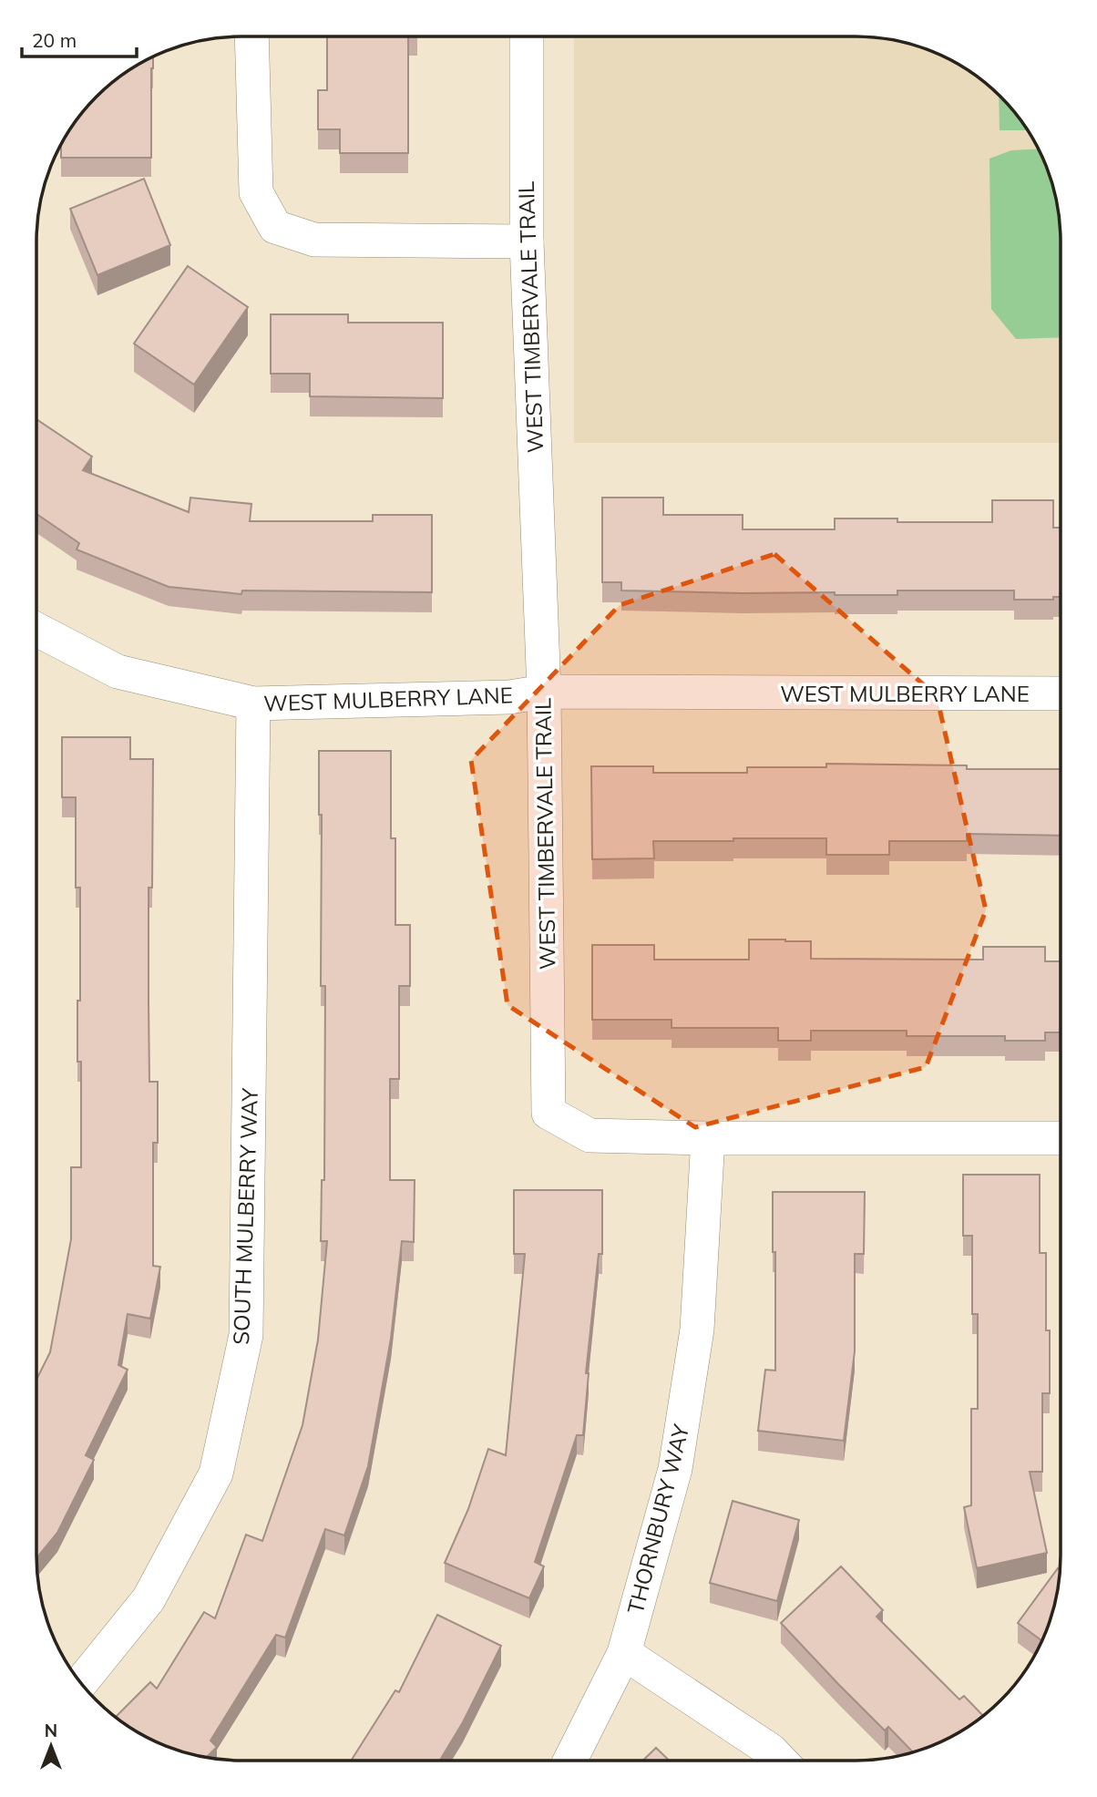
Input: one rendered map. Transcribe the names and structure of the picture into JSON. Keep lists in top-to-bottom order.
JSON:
{
  "streets": {
    "street": [
      "WEST TIMBERVALE TRAIL",
      "WEST MULBERRY LANE",
      "SOUTH MULBERRY WAY",
      "THORNBURY WAY"
    ]
  },
  "crossings": [
    ["WEST TIMBERVALE TRAIL", "WEST MULBERRY LANE"],
    ["WEST TIMBERVALE TRAIL", "THORNBURY WAY"],
    ["WEST MULBERRY LANE", "SOUTH MULBERRY WAY"]
  ],
  "scale_bar": "20 m",
  "north": "top"
}
